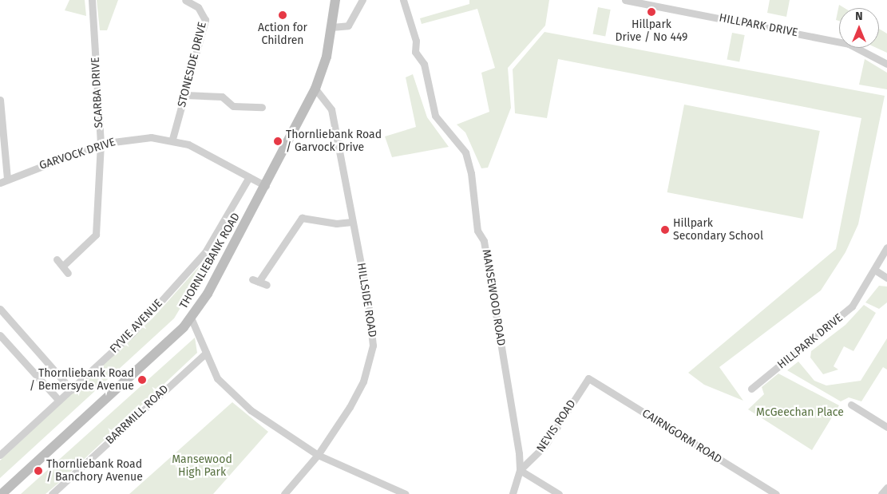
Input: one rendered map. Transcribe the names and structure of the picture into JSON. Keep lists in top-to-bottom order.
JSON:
{
  "streets": {
    "main road": ["THORNLIEBANK ROAD"],
    "street": [
      "HILLPARK DRIVE",
      "STONESIDE DRIVE",
      "SCARBA DRIVE",
      "GARVOCK DRIVE",
      "MANSEWOOD ROAD",
      "HILLSIDE ROAD",
      "FYVIE AVENUE",
      "BARRMILL ROAD",
      "NEVIS ROAD",
      "CAIRNGORM ROAD"
    ]
  },
  "crossings": [
    ["STONESIDE DRIVE", "GARVOCK DRIVE"],
    ["SCARBA DRIVE", "GARVOCK DRIVE"],
    ["GARVOCK DRIVE", "THORNLIEBANK ROAD"],
    ["GARVOCK DRIVE", "FYVIE AVENUE"],
    ["THORNLIEBANK ROAD", "HILLSIDE ROAD"],
    ["MANSEWOOD ROAD", "NEVIS ROAD"],
    ["NEVIS ROAD", "CAIRNGORM ROAD"]
  ],
  "parks": ["McGeechan Place", "Mansewood High Park"],
  "places": [
    "Hillpark Drive / No 449",
    "Action for Children",
    "Thornliebank Road / Garvock Drive",
    "Hillpark Secondary School",
    "Thornliebank Road / Bemersyde Avenue",
    "Thornliebank Road / Banchory Avenue"
  ],
  "north": "top"
}
